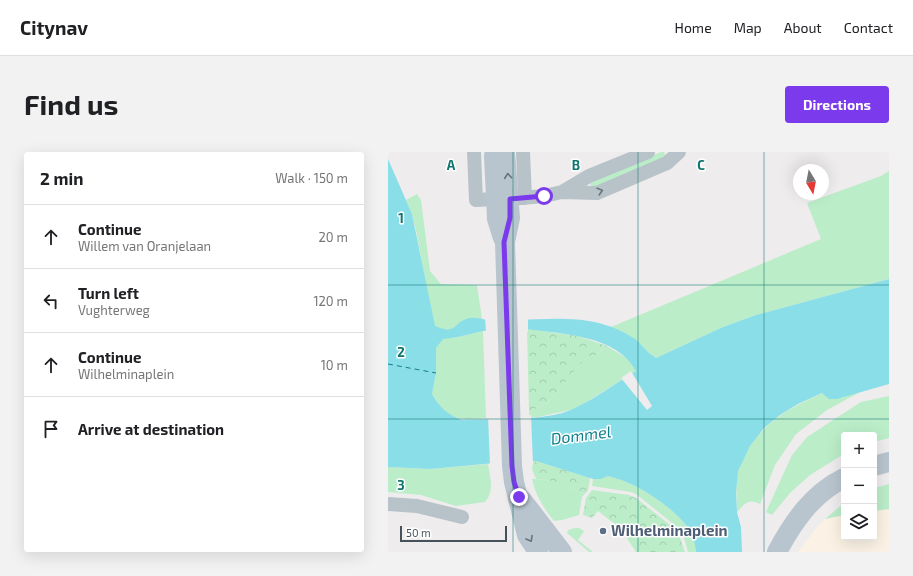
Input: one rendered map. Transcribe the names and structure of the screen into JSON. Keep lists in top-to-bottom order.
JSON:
{
  "water": ["Dommel"],
  "places": ["Wilhelminaplein"],
  "scale_bar": "50 m",
  "north": "bottom",
  "page": {
    "header": "Citynav",
    "nav": [
      "Home",
      "Map",
      "About",
      "Contact"
    ],
    "buttons": "Directions",
    "title": "Find us",
    "heading": ["2 min", "Walk · 150 m"],
    "list": [
      ["Continue", "Willem van Oranjelaan", "20 m"],
      ["Turn left", "Vughterweg", "120 m"],
      ["Continue", "Wilhelminaplein", "10 m"],
      "Arrive at destination"
    ],
    "map_buttons": ["+", "−"],
    "scale": "50 m"
  },
  "grid": {
    "columns": ["A", "B", "C"],
    "rows": ["1", "2", "3"]
  }
}
